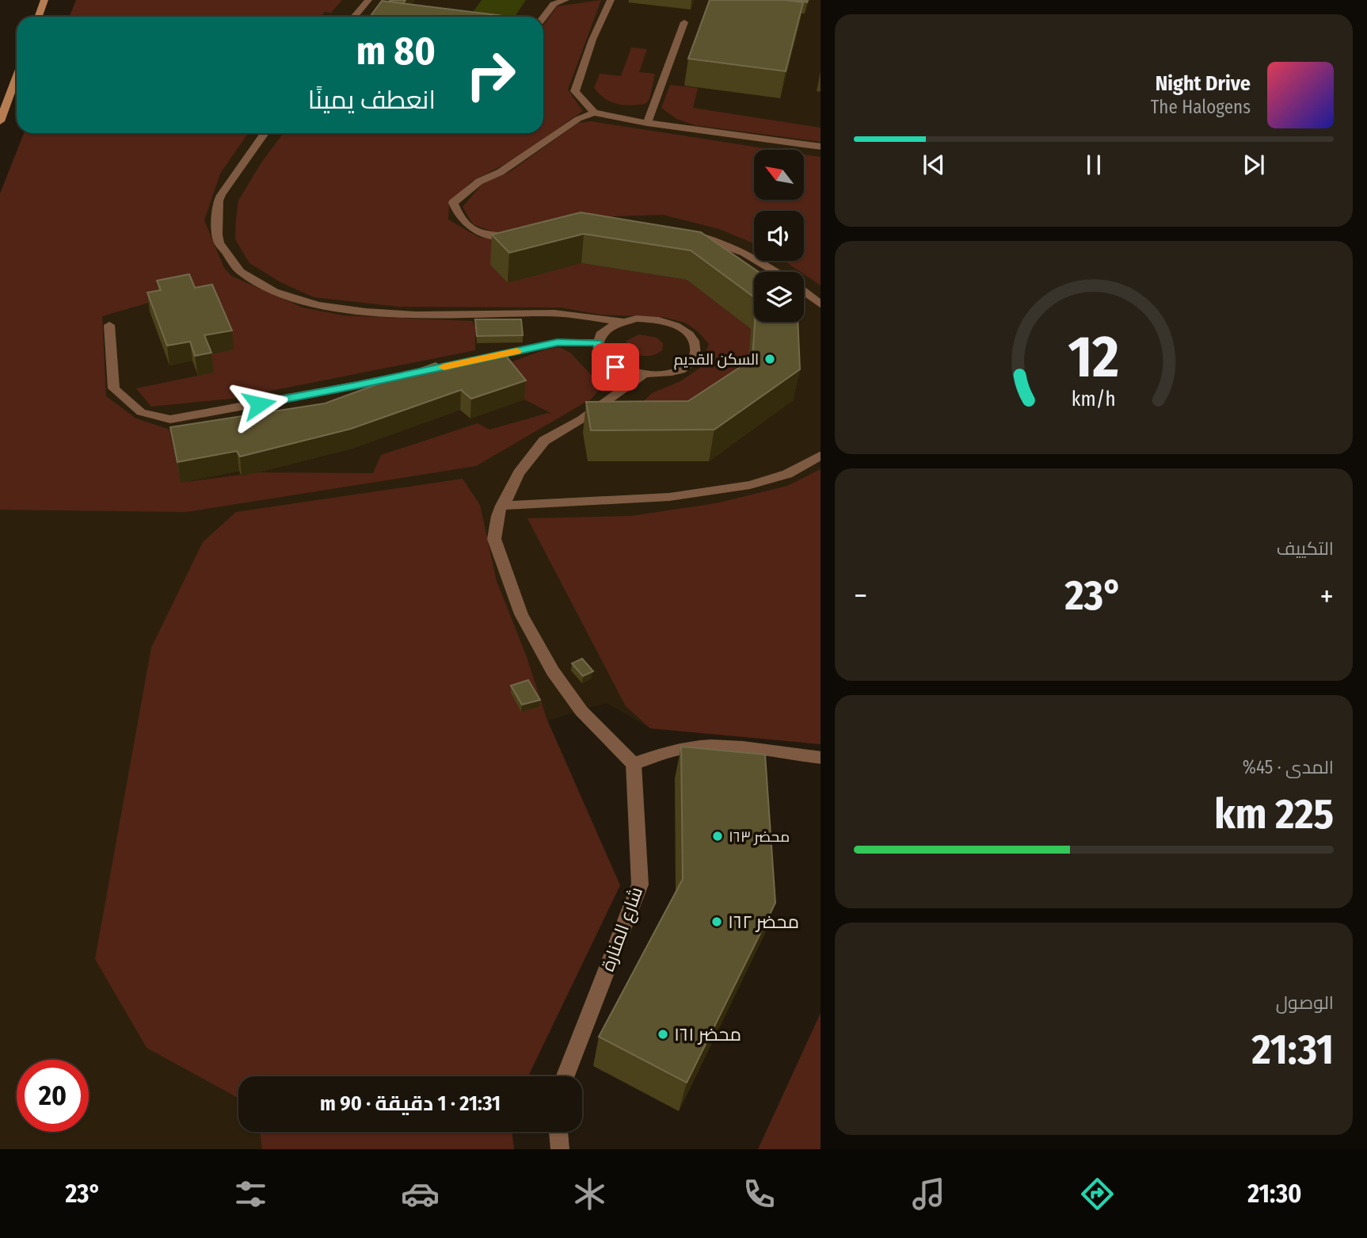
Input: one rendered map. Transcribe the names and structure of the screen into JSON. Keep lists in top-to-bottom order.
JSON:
{
  "streets": {
    "street": ["شارع المنارة"]
  },
  "places": [
    "السكن القديم",
    "محضر ١٦٣",
    "محضر ١٦٢",
    "محضر ١٦١"
  ],
  "north": "top left",
  "page": {
    "turn": ["80 m", "انعطف يمينًا"],
    "song": ["Night Drive", "The Halogens"],
    "tile": [
      "التكييف",
      ["المدى · 45%", "225 km"],
      ["الوصول", "21:31"]
    ],
    "heat": ["−", "23°", "+"],
    "limit": "20",
    "trip": "21:31 · 1 دقيقة · 90 m",
    "tabs": ["21:30", "23°"],
    "gauge": ["12", "km/h"]
  }
}
